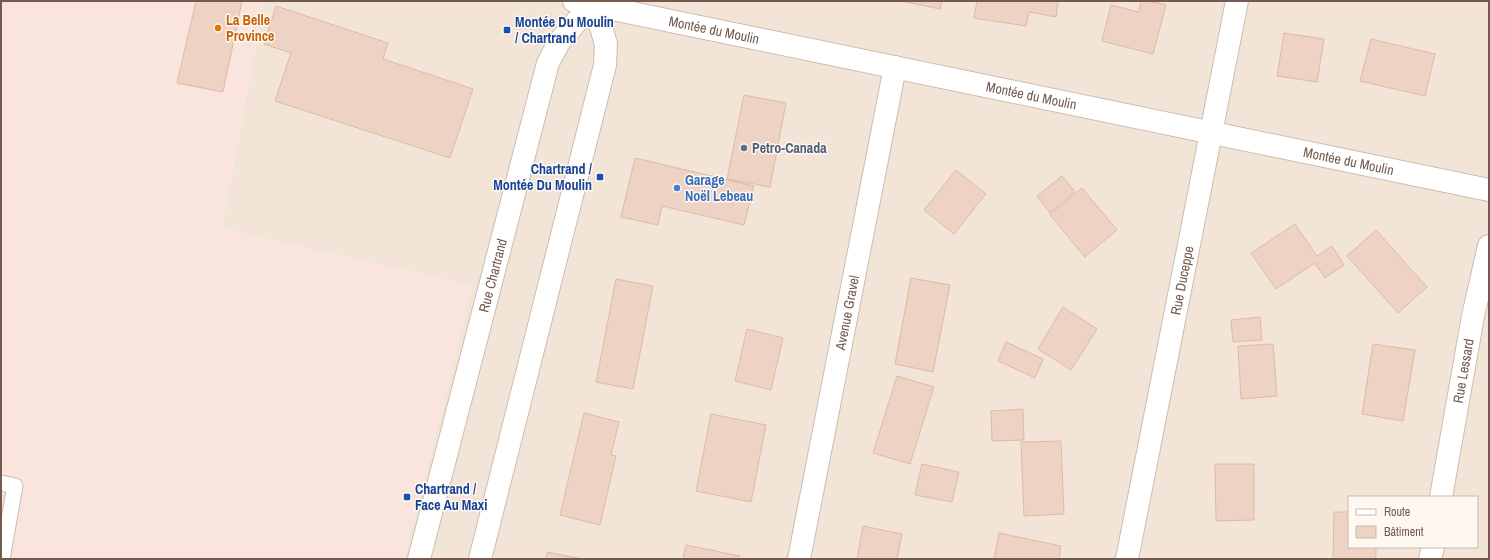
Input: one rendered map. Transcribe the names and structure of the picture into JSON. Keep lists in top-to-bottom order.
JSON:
{
  "streets": {
    "street": [
      "Montée du Moulin",
      "Rue Chartrand",
      "Rue Duceppe",
      "Avenue Gravel",
      "Rue Lessard"
    ]
  },
  "crossings": [
    ["Montée du Moulin", "Rue Chartrand"],
    ["Montée du Moulin", "Rue Duceppe"],
    ["Montée du Moulin", "Avenue Gravel"]
  ],
  "places": {
    "other": ["La Belle Province", "Petro-Canada", "Garage Noël Lebeau"],
    "transit": ["Montée Du Moulin / Chartrand", "Chartrand / Montée Du Moulin", "Chartrand / Face Au Maxi"]
  },
  "legend": ["Route", "Bâtiment"]
}
